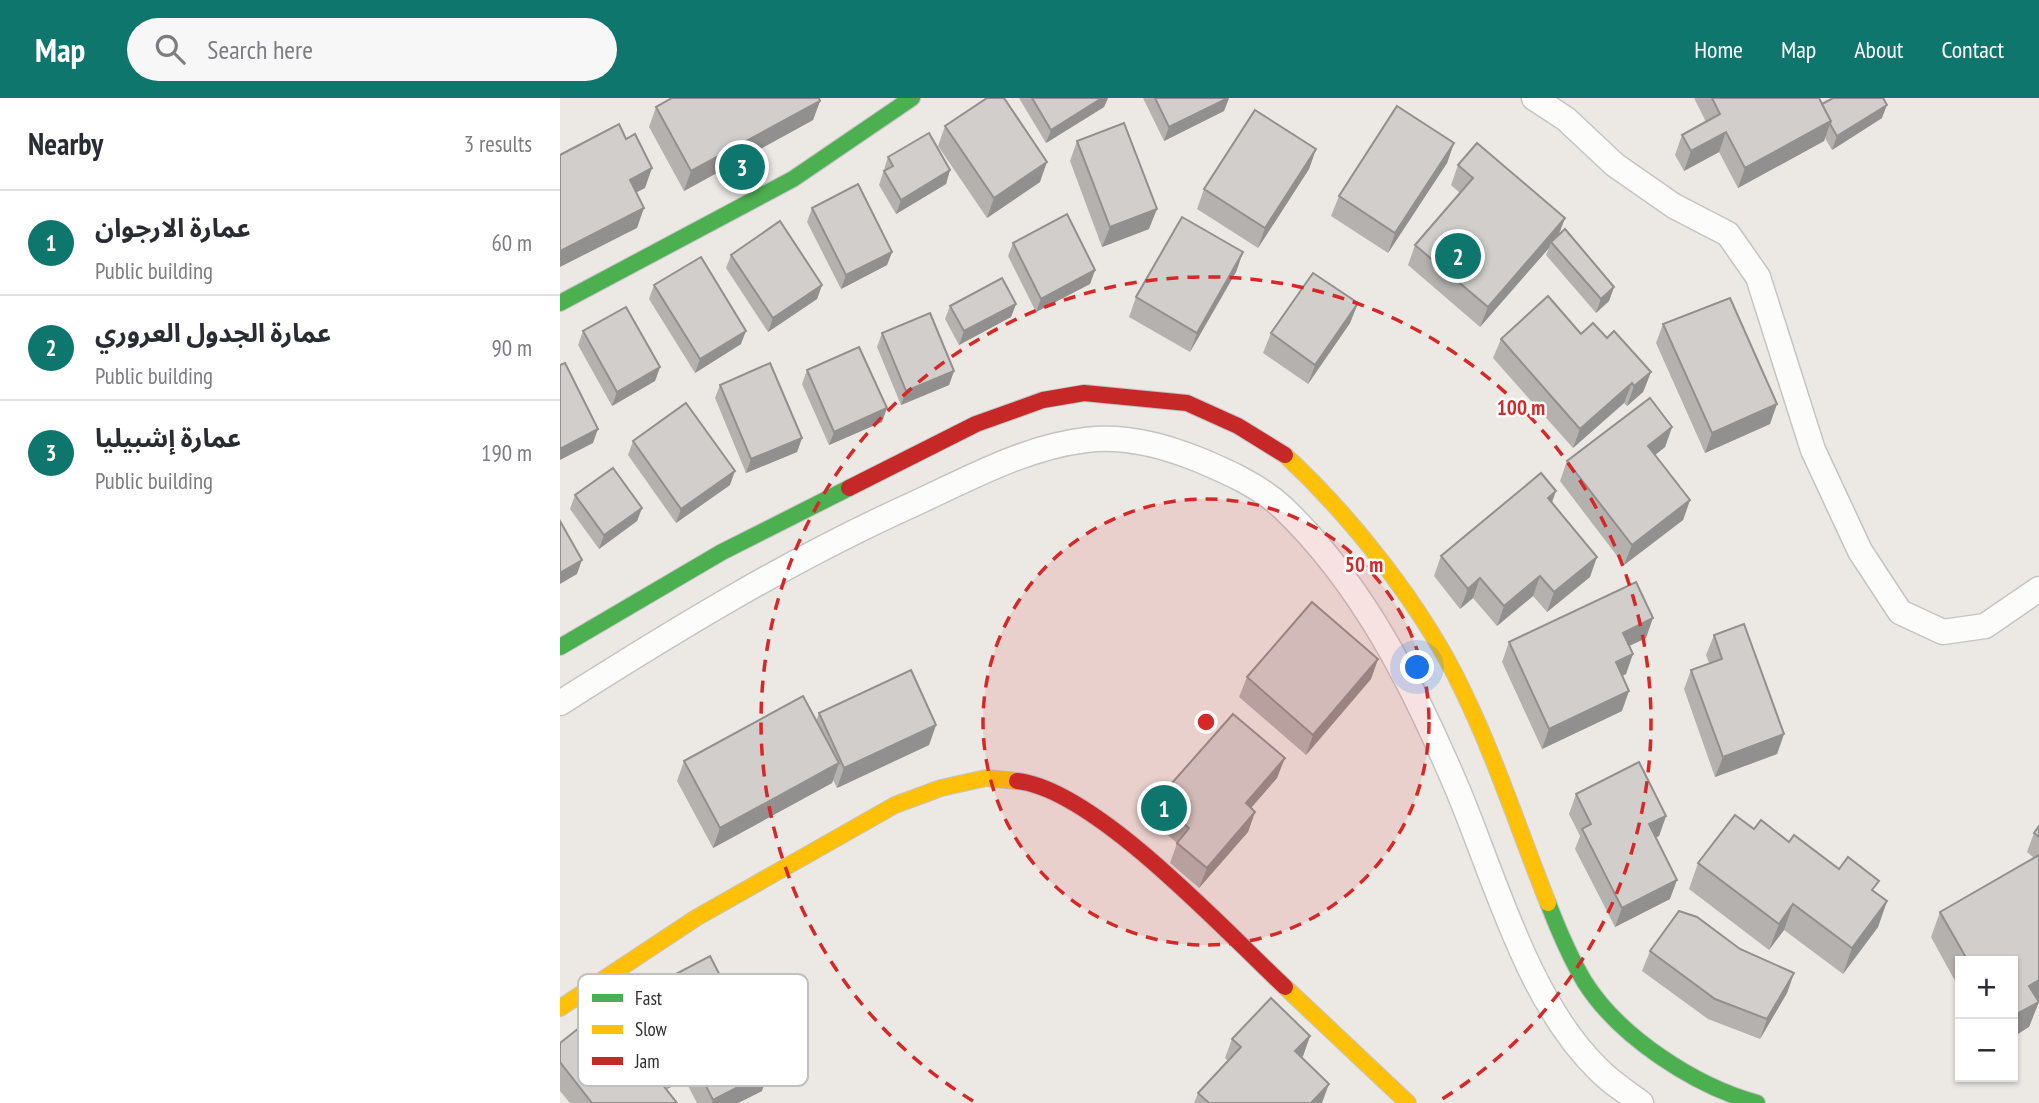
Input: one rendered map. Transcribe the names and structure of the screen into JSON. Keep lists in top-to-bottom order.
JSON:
{
  "legend": ["Fast", "Slow", "Jam"],
  "page": {
    "header": "Map",
    "search": "Search here",
    "nav": [
      "Home",
      "Map",
      "About",
      "Contact"
    ],
    "heading": ["Nearby", "3 results"],
    "pins": ["3", "2", "1"],
    "list": [
      {
        "mark": "1",
        "name": "عمارة الارجوان",
        "note": "Public building",
        "value": "60 m"
      },
      {
        "mark": "2",
        "name": "عمارة الجدول العروري",
        "note": "Public building",
        "value": "90 m"
      },
      {
        "mark": "3",
        "name": "عمارة إشبيليا",
        "note": "Public building",
        "value": "190 m"
      }
    ],
    "map_buttons": ["+", "−"]
  },
  "rings": ["100 m", "50 m"]
}
